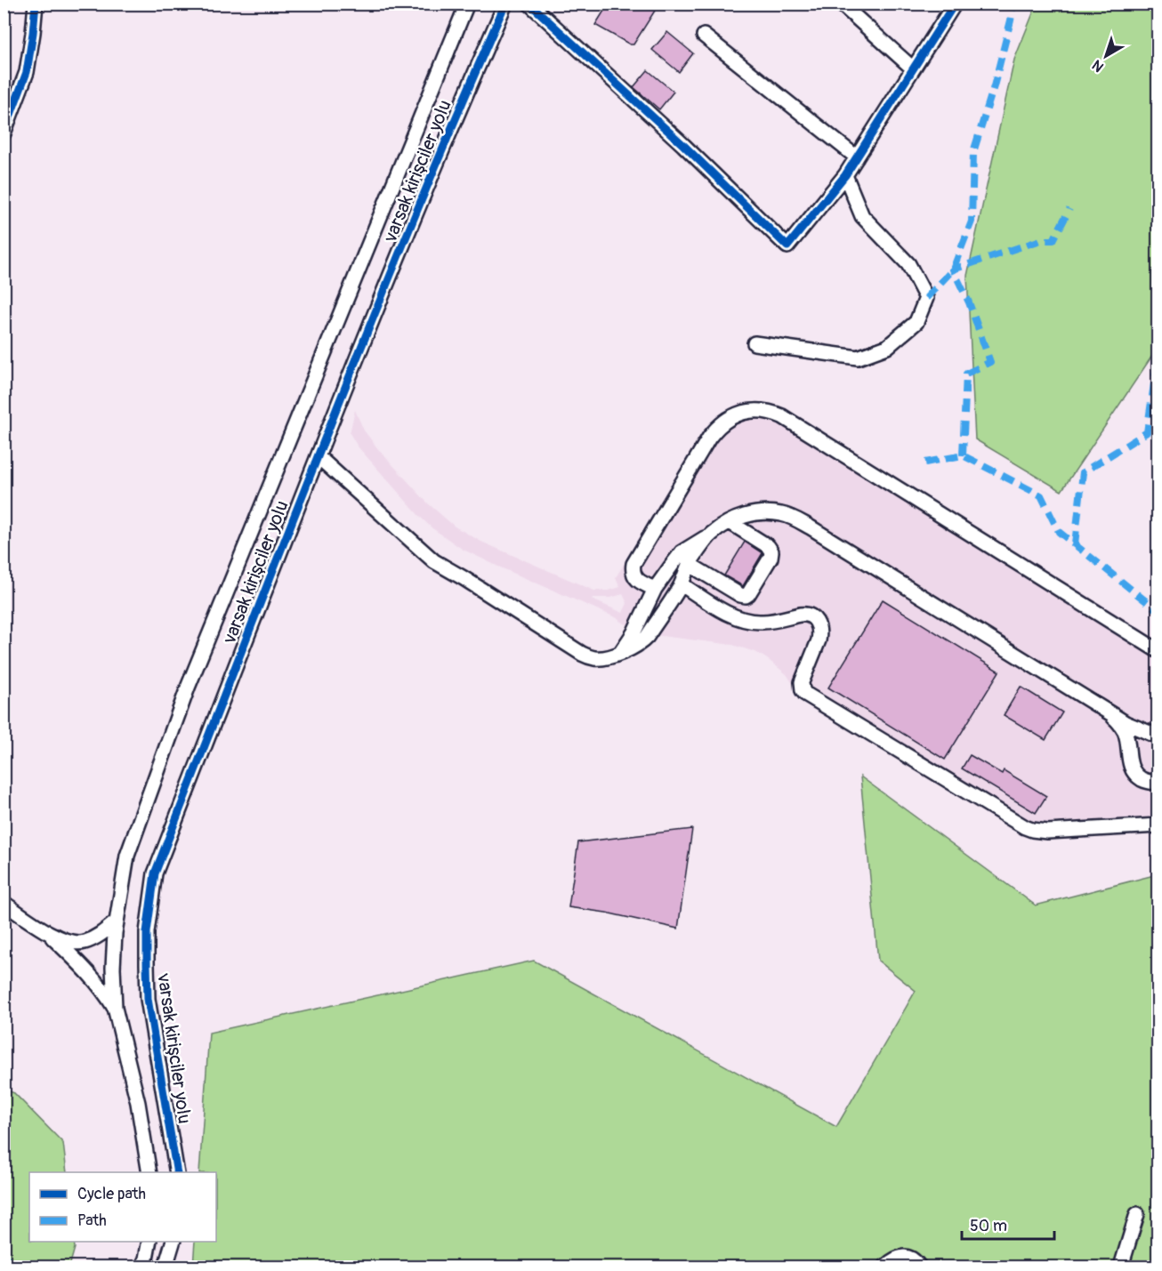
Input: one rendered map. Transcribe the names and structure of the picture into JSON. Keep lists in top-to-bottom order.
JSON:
{
  "streets": {
    "street": ["varsak kirişciler yolu"]
  },
  "legend": ["Cycle path", "Path"],
  "scale_bar": "50 m",
  "north": "bottom left"
}
